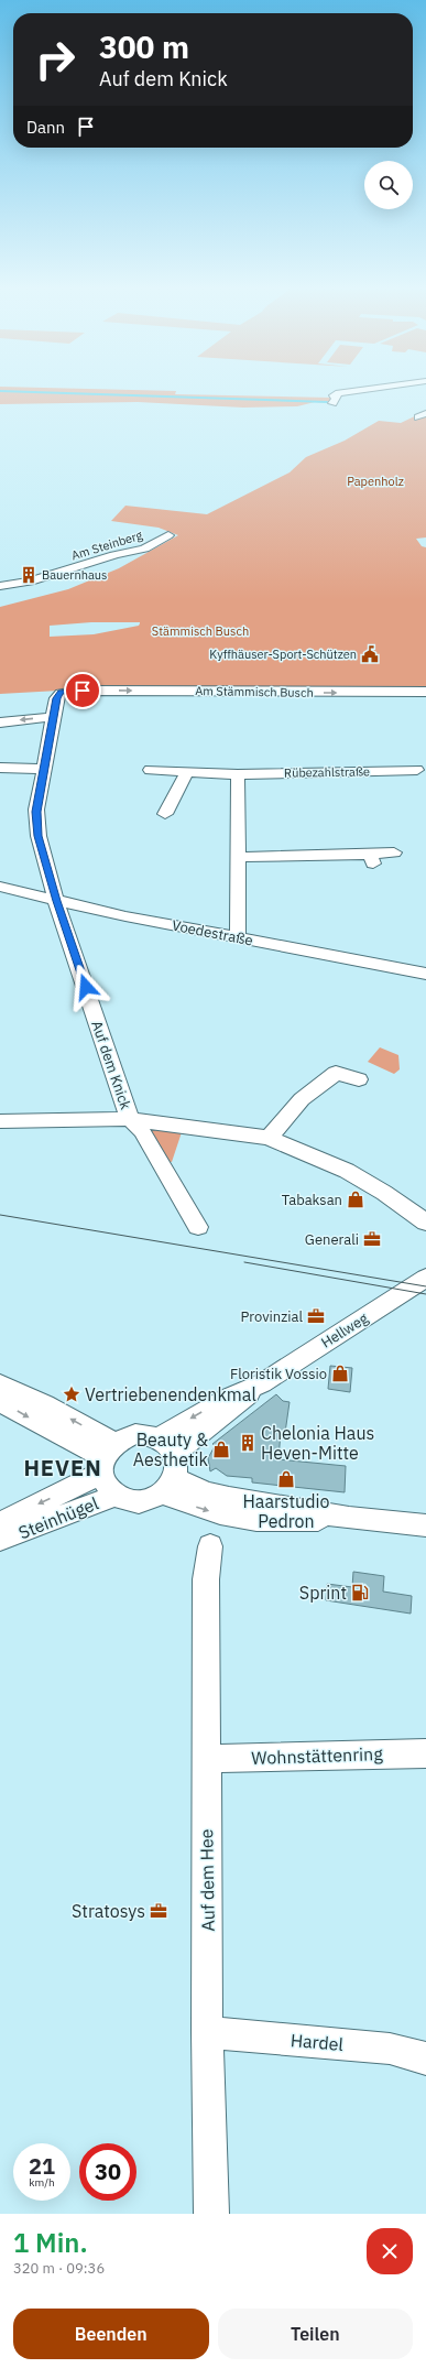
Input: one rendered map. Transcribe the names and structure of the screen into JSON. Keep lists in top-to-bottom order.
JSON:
{
  "streets": {
    "street": [
      "Am Steinberg",
      "Am Stämmisch Busch",
      "Rübezahlstraße",
      "Voedestraße",
      "Auf dem Knick",
      "Hellweg",
      "Steinhügel",
      "Wohnstättenring",
      "Auf dem Hee",
      "Hardel"
    ]
  },
  "crossings": [
    ["Am Stämmisch Busch", "Auf dem Knick"],
    ["Voedestraße", "Auf dem Knick"],
    ["Hellweg", "Steinhügel"],
    ["Wohnstättenring", "Auf dem Hee"],
    ["Auf dem Hee", "Hardel"]
  ],
  "districts": ["HEVEN"],
  "parks": ["Papenholz", "Stämmisch Busch"],
  "places": {
    "building": ["Bauernhaus", "Chelonia Haus Heven-Mitte"],
    "public building": ["Kyffhäuser-Sport-Schützen"],
    "shop": [
      "Tabaksan",
      "Floristik Vossio",
      "Beauty & Aesthetik",
      "Haarstudio Pedron"
    ],
    "office": ["Generali", "Provinzial", "Stratosys"],
    "place": ["Vertriebenendenkmal"],
    "fuel station": ["Sprint"]
  },
  "page": {
    "turn": ["300 m", "Auf dem Knick"],
    "then": "Dann",
    "speed": "21 km/h",
    "limit": "30",
    "heading": ["1 Min.", "320 m · 09:36"],
    "buttons": ["Beenden", "Teilen"]
  }
}
